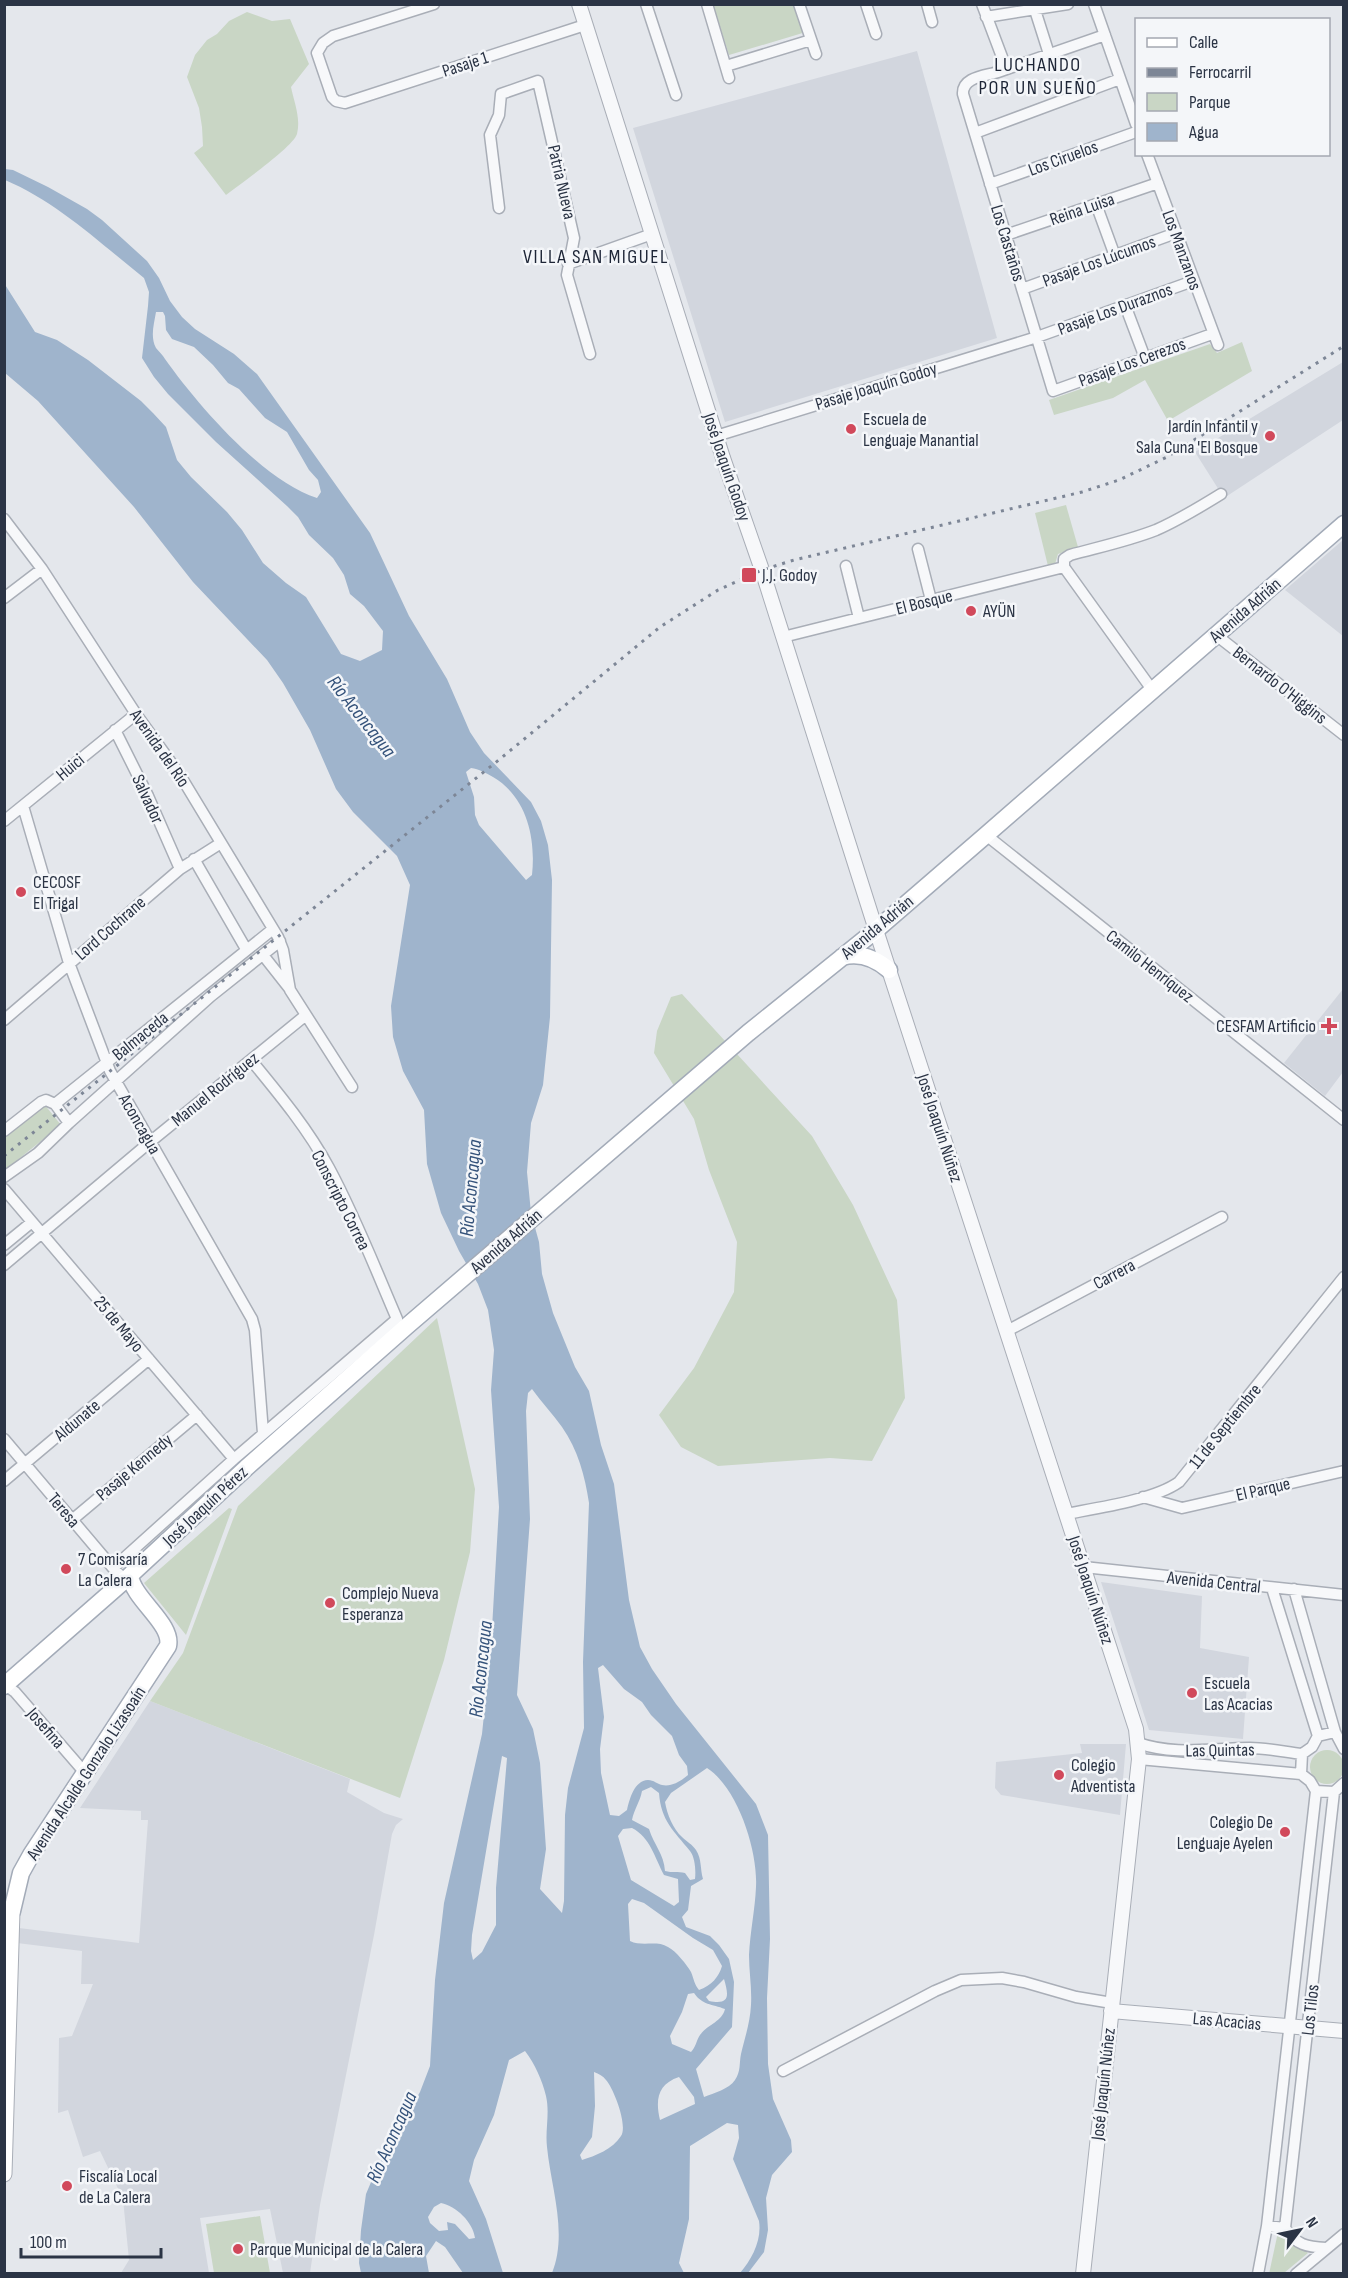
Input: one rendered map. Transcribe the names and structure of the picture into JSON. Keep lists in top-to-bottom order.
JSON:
{
  "streets": {
    "main road": [
      "Avenida Adrián",
      "José Joaquín Pérez",
      "Teresa",
      "Avenida Alcalde Gonzalo Lizasoaín"
    ],
    "street": [
      "Pasaje 1",
      "Los Ciruelos",
      "Patria Nueva",
      "Reina Luisa",
      "Los Castaños",
      "Los Manzanos",
      "Pasaje Los Lúcumos",
      "Pasaje Los Duraznos",
      "Pasaje Los Cerezos",
      "Pasaje Joaquín Godoy",
      "José Joaquín Godoy",
      "El Bosque",
      "Bernardo O'Higgins",
      "Avenida del Río",
      "Huici",
      "Salvador",
      "Lord Cochrane",
      "Camilo Henríquez",
      "Balmaceda",
      "Manuel Rodríguez",
      "Aconcagua",
      "José Joaquín Núñez",
      "Conscripto Correa",
      "Carrera",
      "25 de Mayo",
      "Aldunate",
      "11 de Septiembre",
      "Pasaje Kennedy",
      "El Parque",
      "Avenida Central",
      "Josefina",
      "Las Quintas",
      "Los Tilos",
      "Las Acacias"
    ]
  },
  "crossings": [
    ["Pasaje 1", "José Joaquín Godoy"],
    ["Los Ciruelos", "Los Castaños"],
    ["Reina Luisa", "Los Castaños"],
    ["Reina Luisa", "Los Manzanos"],
    ["Los Castaños", "Pasaje Los Lúcumos"],
    ["Los Castaños", "Pasaje Los Duraznos"],
    ["Los Castaños", "Pasaje Los Cerezos"],
    ["Los Castaños", "Pasaje Joaquín Godoy"],
    ["Los Manzanos", "Pasaje Los Lúcumos"],
    ["Los Manzanos", "Pasaje Los Duraznos"],
    ["Los Manzanos", "Pasaje Los Cerezos"],
    ["Pasaje Los Duraznos", "Pasaje Joaquín Godoy"],
    ["Pasaje Joaquín Godoy", "José Joaquín Godoy"],
    ["José Joaquín Godoy", "El Bosque"],
    ["José Joaquín Godoy", "Avenida Adrián"],
    ["José Joaquín Godoy", "José Joaquín Núñez"],
    ["Avenida Adrián", "Bernardo O'Higgins"],
    ["Avenida Adrián", "Camilo Henríquez"],
    ["Avenida Adrián", "José Joaquín Núñez"],
    ["Avenida Adrián", "Conscripto Correa"],
    ["Avenida Adrián", "José Joaquín Pérez"],
    ["Avenida del Río", "Huici"],
    ["Avenida del Río", "Lord Cochrane"],
    ["Avenida del Río", "Balmaceda"],
    ["Avenida del Río", "Manuel Rodríguez"],
    ["Huici", "Salvador"],
    ["Huici", "Aconcagua"],
    ["Salvador", "Lord Cochrane"],
    ["Lord Cochrane", "Aconcagua"],
    ["Balmaceda", "Aconcagua"],
    ["Manuel Rodríguez", "Aconcagua"],
    ["Manuel Rodríguez", "Conscripto Correa"],
    ["Manuel Rodríguez", "25 de Mayo"],
    ["Aconcagua", "José Joaquín Pérez"],
    ["José Joaquín Núñez", "Carrera"],
    ["José Joaquín Núñez", "11 de Septiembre"],
    ["José Joaquín Núñez", "Avenida Central"],
    ["José Joaquín Núñez", "Las Quintas"],
    ["José Joaquín Núñez", "Las Acacias"],
    ["Conscripto Correa", "José Joaquín Pérez"],
    ["25 de Mayo", "Aldunate"],
    ["25 de Mayo", "Pasaje Kennedy"],
    ["25 de Mayo", "José Joaquín Pérez"],
    ["Aldunate", "Teresa"],
    ["11 de Septiembre", "El Parque"],
    ["Pasaje Kennedy", "Teresa"],
    ["José Joaquín Pérez", "Teresa"],
    ["José Joaquín Pérez", "Josefina"],
    ["Teresa", "Avenida Alcalde Gonzalo Lizasoaín"],
    ["Josefina", "Avenida Alcalde Gonzalo Lizasoaín"],
    ["Los Tilos", "Las Acacias"]
  ],
  "districts": ["LUCHANDO POR UN SUEÑO", "VILLA SAN MIGUEL"],
  "water": ["Río Aconcagua"],
  "places": {
    "other": [
      "Escuela de Lenguaje Manantial",
      "Jardín Infantil y Sala Cuna 'El Bosque",
      "AYÜN",
      "CECOSF El Trigal",
      "7 Comisaría La Calera",
      "Complejo Nueva Esperanza",
      "Escuela Las Acacias",
      "Colegio Adventista",
      "Colegio De Lenguaje Ayelen",
      "Fiscalía Local de La Calera",
      "Parque Municipal de la Calera"
    ],
    "transit": ["J.J. Godoy"],
    "health": ["CESFAM Artificio"]
  },
  "legend": [
    "Calle",
    "Ferrocarril",
    "Parque",
    "Agua"
  ],
  "scale_bar": "100 m",
  "north": "top right"
}
